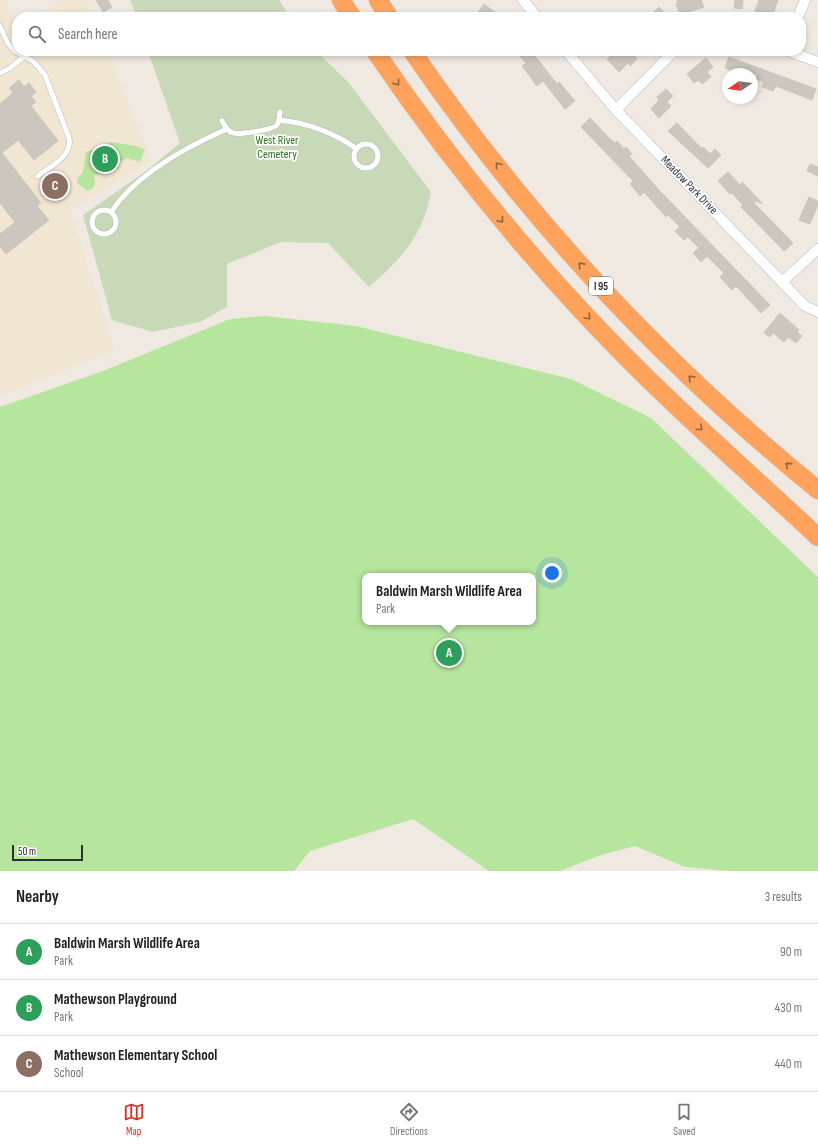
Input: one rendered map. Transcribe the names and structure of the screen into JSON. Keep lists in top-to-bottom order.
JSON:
{
  "streets": {
    "highway": ["I 95"],
    "street": ["Meadow Park Drive"]
  },
  "parks": ["West River Cemetery"],
  "scale_bar": "50 m",
  "north": "left",
  "page": {
    "search": "Search here",
    "pins": ["B", "C", "A"],
    "popup": ["Baldwin Marsh Wildlife Area", "Park"],
    "scale": "50 m",
    "heading": ["Nearby", "3 results"],
    "list": [
      {
        "mark": "A",
        "name": "Baldwin Marsh Wildlife Area",
        "note": "Park",
        "value": "90 m"
      },
      {
        "mark": "B",
        "name": "Mathewson Playground",
        "note": "Park",
        "value": "430 m"
      },
      {
        "mark": "C",
        "name": "Mathewson Elementary School",
        "note": "School",
        "value": "440 m"
      }
    ],
    "nav": ["Map", "Directions", "Saved"]
  }
}
